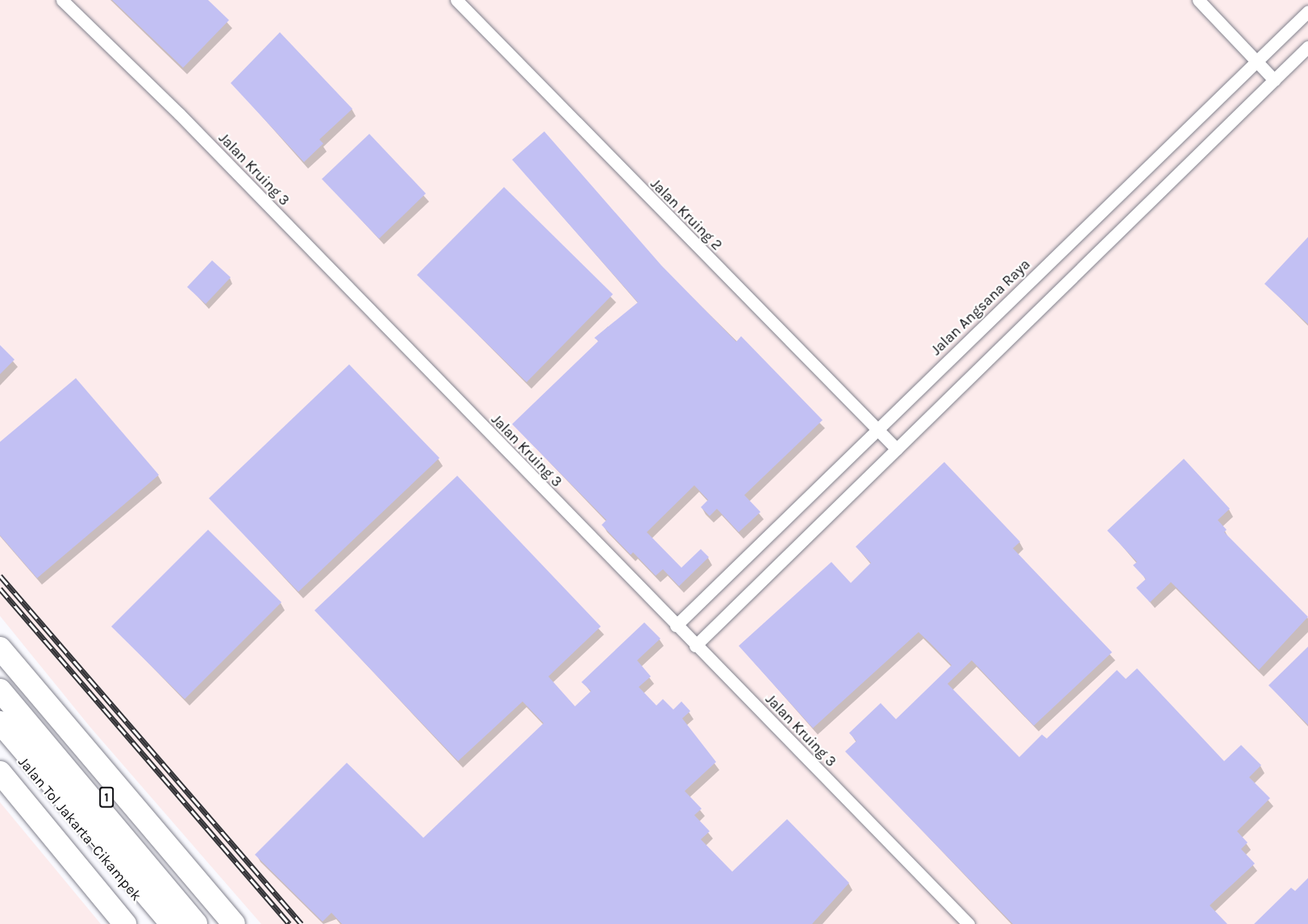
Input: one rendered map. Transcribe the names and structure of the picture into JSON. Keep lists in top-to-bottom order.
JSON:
{
  "streets": {
    "highway": ["1", "Jalan Tol Jakarta–Cikampek"],
    "street": ["Jalan Kruing 3", "Jalan Kruing 2", "Jalan Angsana Raya"]
  },
  "crossings": [
    ["Jalan Kruing 3", "Jalan Angsana Raya"],
    ["Jalan Kruing 2", "Jalan Angsana Raya"]
  ]
}
